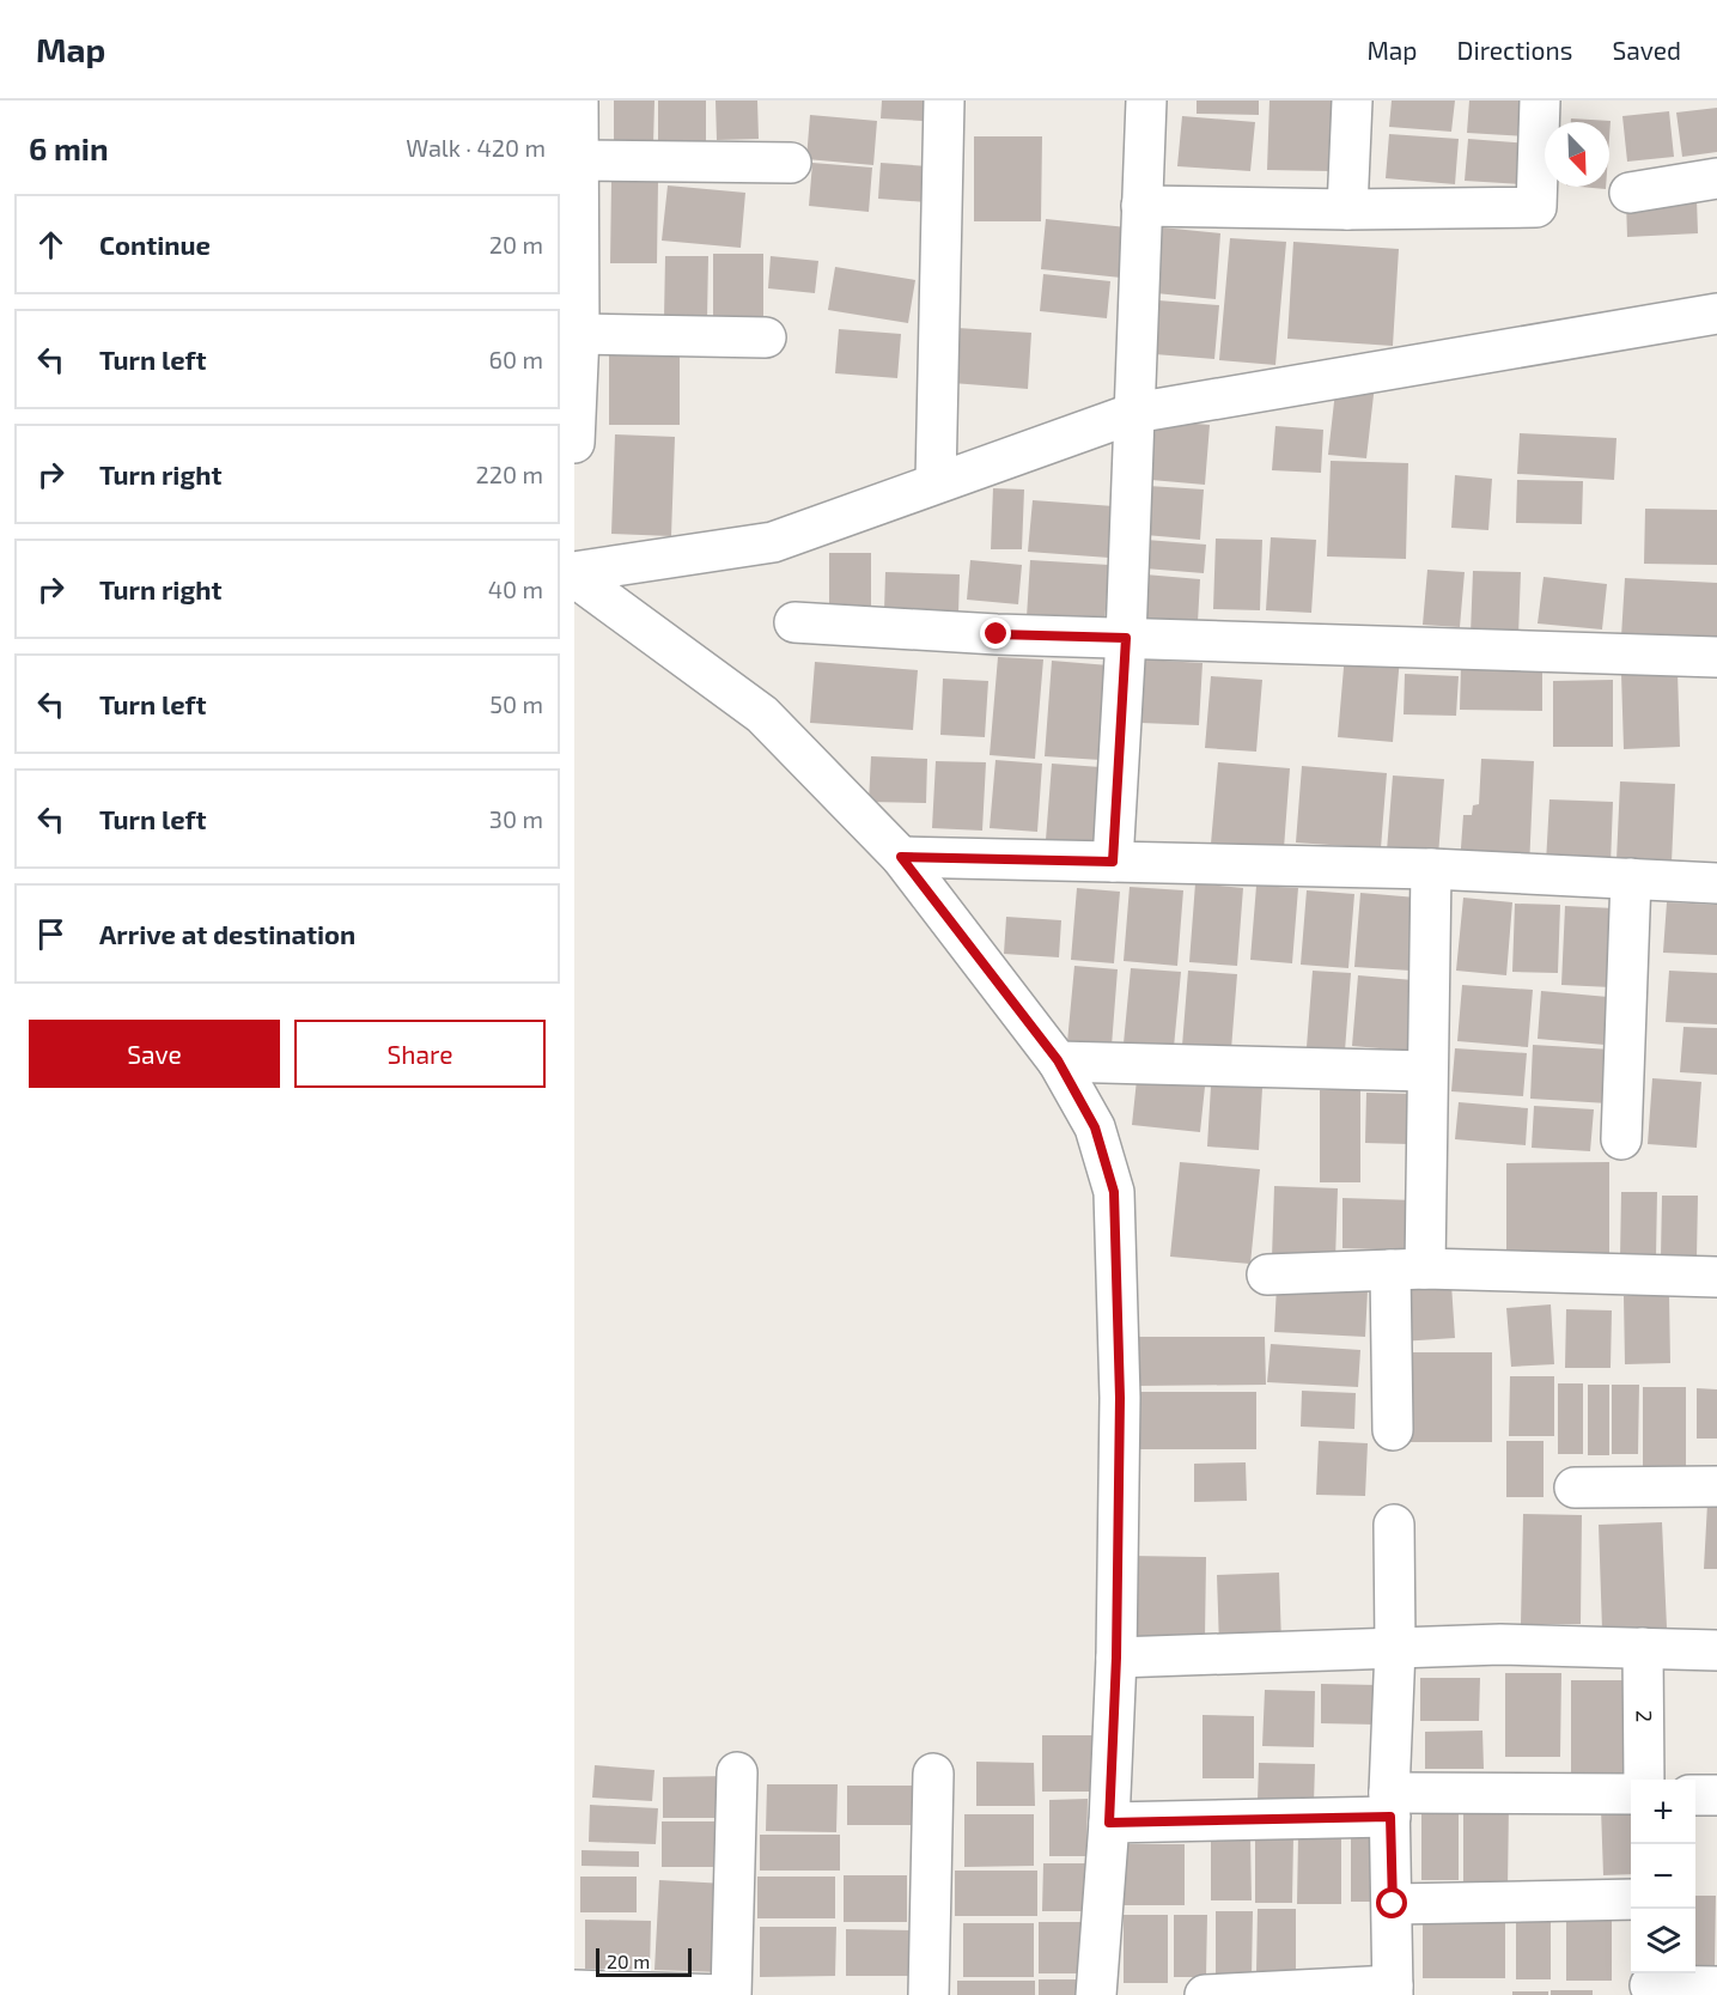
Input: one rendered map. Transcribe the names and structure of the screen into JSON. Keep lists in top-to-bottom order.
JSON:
{
  "streets": {
    "street": ["2"]
  },
  "scale_bar": "20 m",
  "north": "bottom right",
  "page": {
    "header": "Map",
    "nav": ["Map", "Directions", "Saved"],
    "heading": ["6 min", "Walk · 420 m"],
    "list": [
      ["Continue", "20 m"],
      ["Turn left", "60 m"],
      ["Turn right", "220 m"],
      ["Turn right", "40 m"],
      ["Turn left", "50 m"],
      ["Turn left", "30 m"],
      "Arrive at destination"
    ],
    "buttons": ["Save", "Share"],
    "map_buttons": ["+", "−"],
    "scale": "20 m"
  }
}
